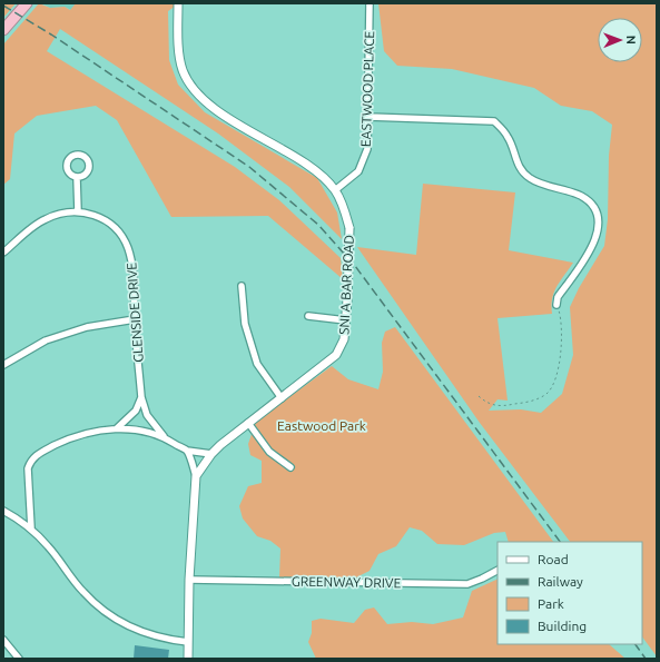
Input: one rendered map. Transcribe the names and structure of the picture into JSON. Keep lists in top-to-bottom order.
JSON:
{
  "streets": {
    "street": [
      "EASTWOOD PLACE",
      "SNI A BAR ROAD",
      "GLENSIDE DRIVE",
      "GREENWAY DRIVE"
    ]
  },
  "crossings": [
    ["EASTWOOD PLACE", "SNI A BAR ROAD"]
  ],
  "parks": ["Eastwood Park"],
  "legend": [
    "Road",
    "Railway",
    "Park",
    "Building"
  ],
  "north": "right"
}
